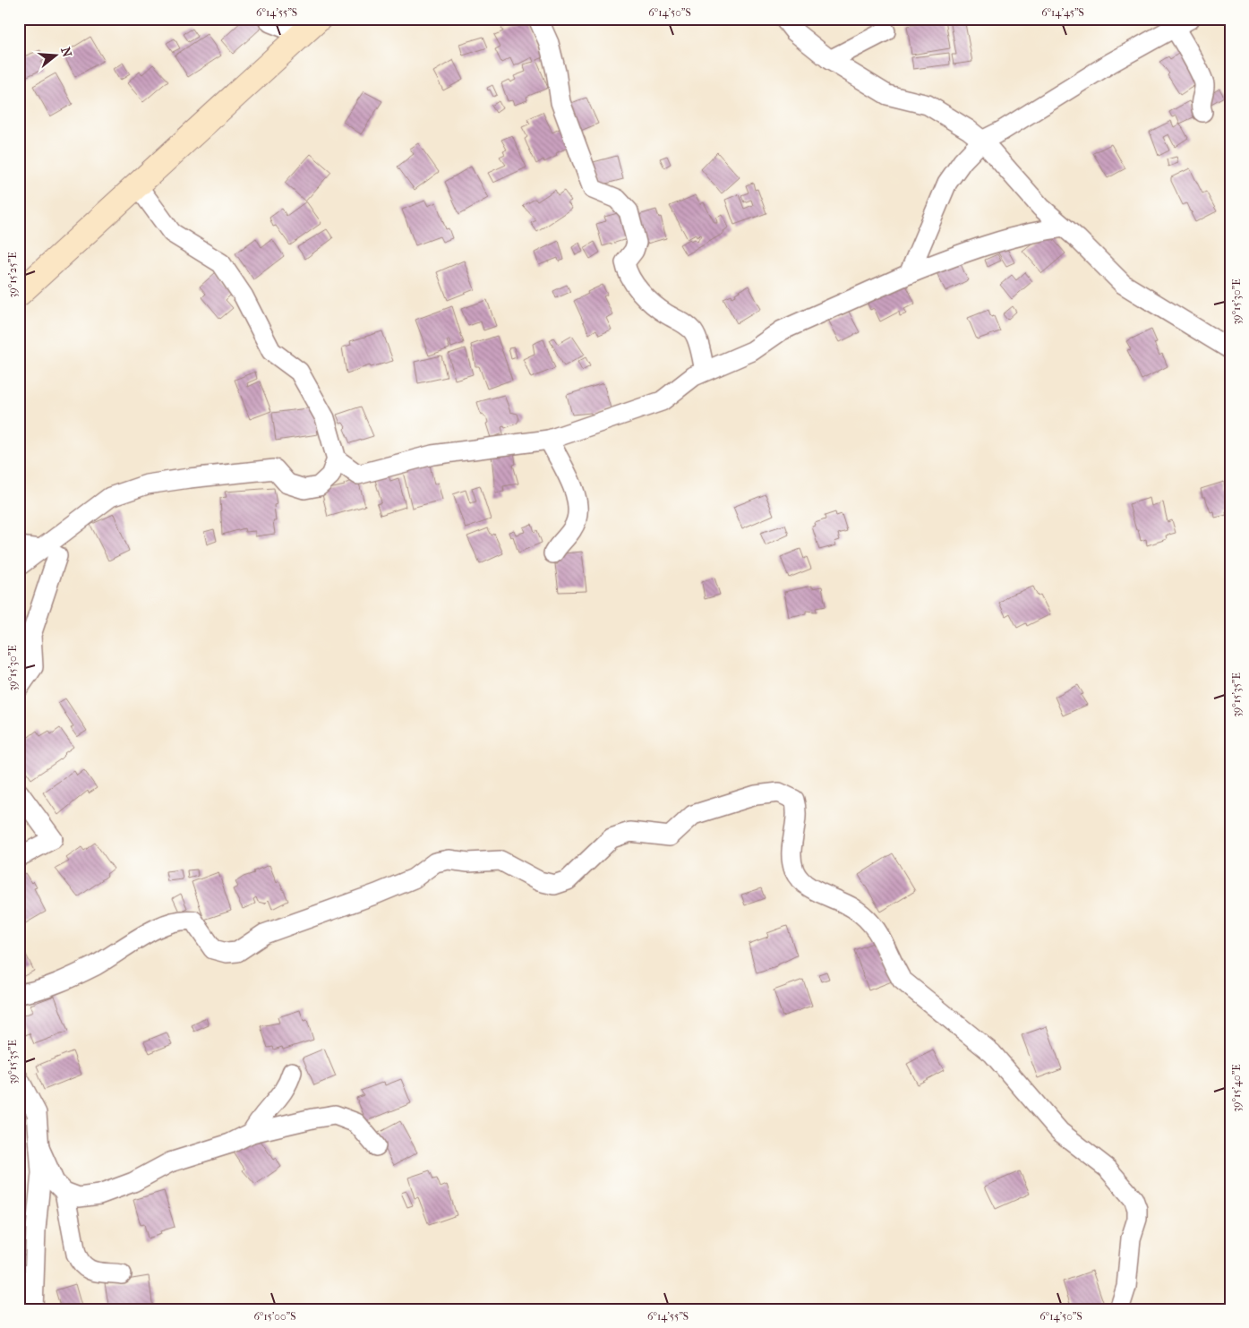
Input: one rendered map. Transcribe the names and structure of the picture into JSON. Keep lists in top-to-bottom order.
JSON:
{
  "north": "right",
  "coordinates": [
    "6°14'55\"S",
    "6°14'50\"S",
    "6°14'45\"S",
    "39°15'25\"E",
    "39°15'30\"E",
    "39°15'35\"E",
    "39°15'40\"E",
    "6°15'00\"S"
  ]
}
